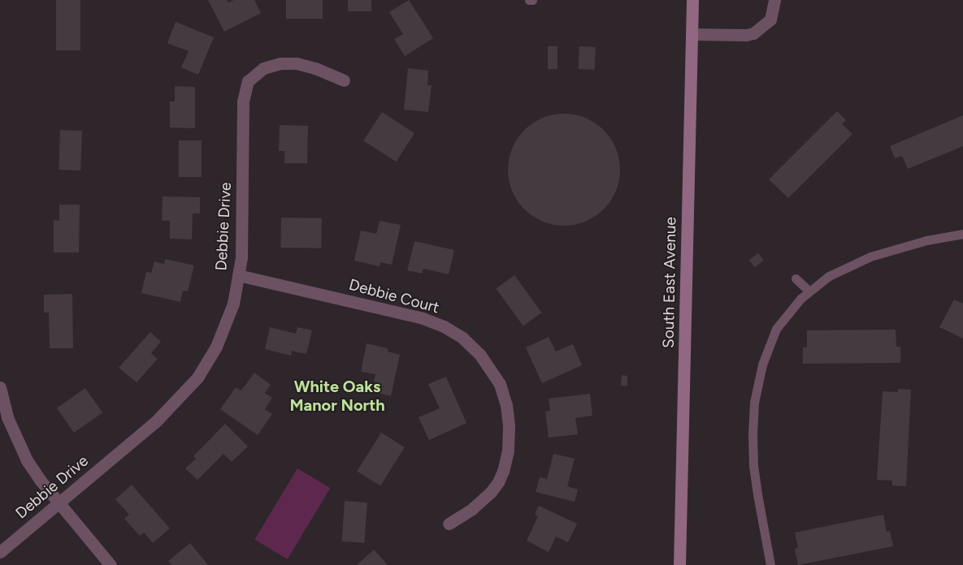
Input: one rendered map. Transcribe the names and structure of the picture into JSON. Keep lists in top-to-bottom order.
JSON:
{
  "streets": {
    "main road": ["South East Avenue"],
    "street": ["Debbie Drive", "Debbie Court"]
  },
  "crossings": [
    ["Debbie Drive", "Debbie Court"]
  ],
  "districts": ["White Oaks Manor North"]
}
